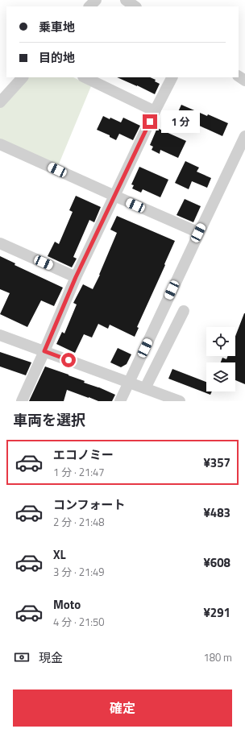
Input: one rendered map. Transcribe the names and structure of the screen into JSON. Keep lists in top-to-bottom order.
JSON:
{
  "page": {
    "banner": ["乗車地", "目的地"],
    "bubble": "1 分",
    "heading": "車両を選択",
    "list": [
      {
        "name": "エコノミー",
        "note": "1 分 · 21:47",
        "value": "¥357"
      },
      {
        "name": "コンフォート",
        "note": "2 分 · 21:48",
        "value": "¥483"
      },
      {
        "name": "XL",
        "note": "3 分 · 21:49",
        "value": "¥608"
      },
      {
        "name": "Moto",
        "note": "4 分 · 21:50",
        "value": "¥291"
      }
    ],
    "pay": ["現金", "180 m"],
    "buttons": "確定"
  }
}
